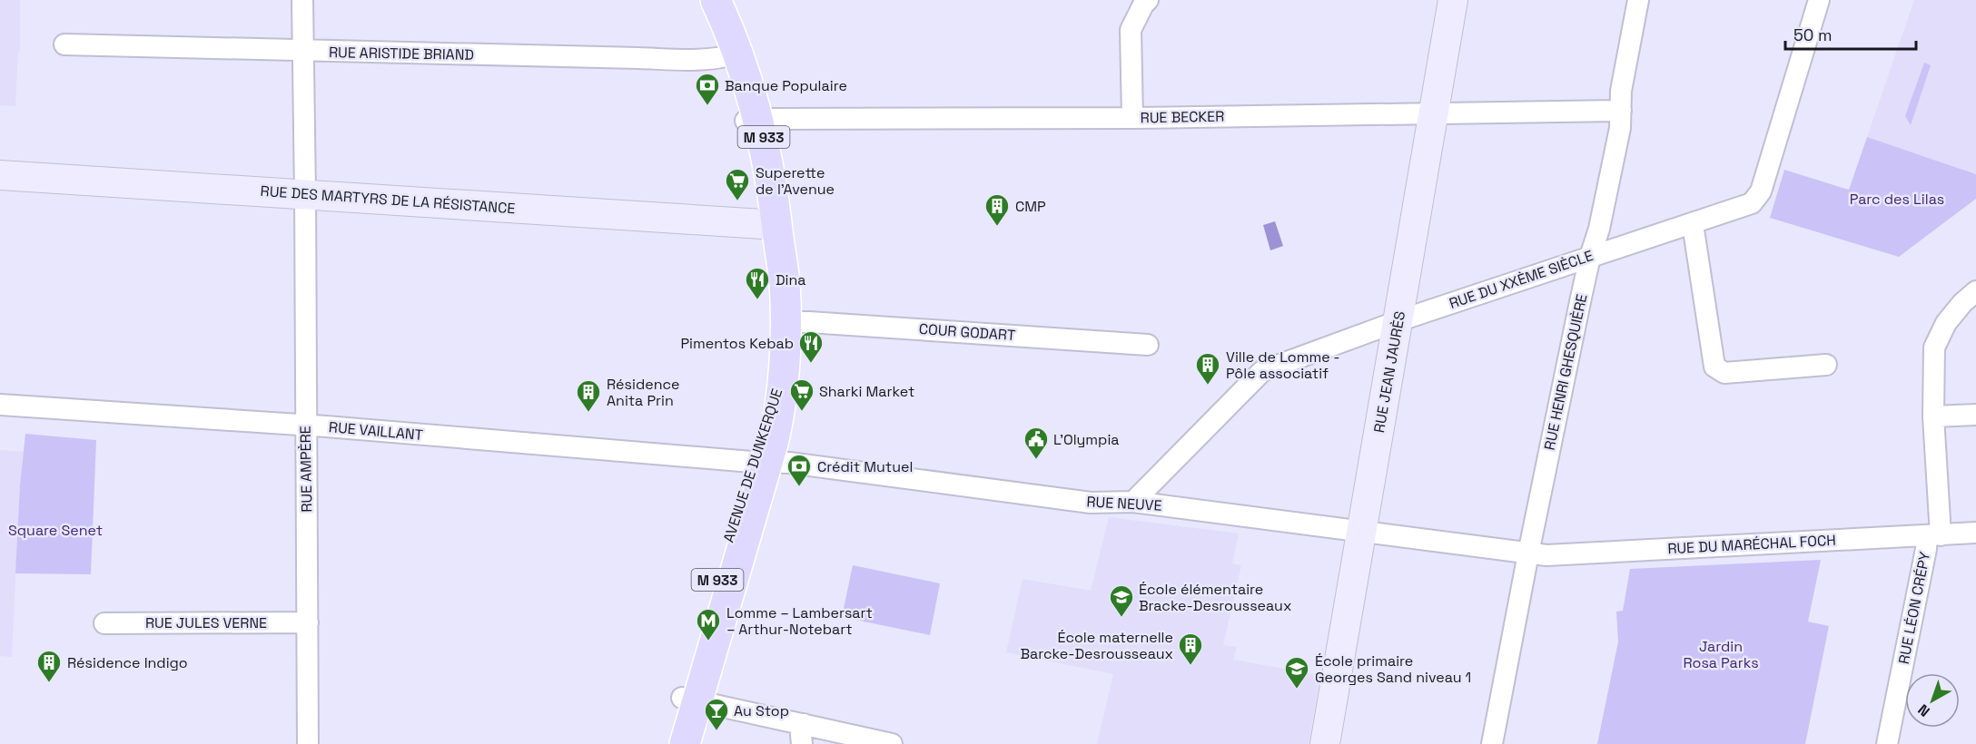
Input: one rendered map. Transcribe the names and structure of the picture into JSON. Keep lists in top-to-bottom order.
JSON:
{
  "streets": {
    "main road": ["M 933", "AVENUE DE DUNKERQUE"],
    "street": [
      "RUE ARISTIDE BRIAND",
      "RUE BECKER",
      "RUE DES MARTYRS DE LA RÉSISTANCE",
      "RUE DU XXÈME SIÈCLE",
      "COUR GODART",
      "RUE JEAN JAURÈS",
      "RUE HENRI GHESQUIÈRE",
      "RUE VAILLANT",
      "RUE AMPÈRE",
      "RUE NEUVE",
      "RUE DU MARÉCHAL FOCH",
      "RUE LÉON CRÉPY",
      "RUE JULES VERNE"
    ]
  },
  "crossings": [
    ["RUE ARISTIDE BRIAND", "AVENUE DE DUNKERQUE"],
    ["RUE ARISTIDE BRIAND", "RUE AMPÈRE"],
    ["RUE BECKER", "RUE JEAN JAURÈS"],
    ["RUE BECKER", "RUE HENRI GHESQUIÈRE"],
    ["RUE BECKER", "AVENUE DE DUNKERQUE"],
    ["RUE DES MARTYRS DE LA RÉSISTANCE", "AVENUE DE DUNKERQUE"],
    ["RUE DES MARTYRS DE LA RÉSISTANCE", "RUE AMPÈRE"],
    ["RUE DU XXÈME SIÈCLE", "RUE JEAN JAURÈS"],
    ["RUE DU XXÈME SIÈCLE", "RUE HENRI GHESQUIÈRE"],
    ["RUE DU XXÈME SIÈCLE", "RUE NEUVE"],
    ["COUR GODART", "AVENUE DE DUNKERQUE"],
    ["RUE JEAN JAURÈS", "RUE NEUVE"],
    ["RUE HENRI GHESQUIÈRE", "RUE NEUVE"],
    ["RUE HENRI GHESQUIÈRE", "RUE DU MARÉCHAL FOCH"],
    ["RUE VAILLANT", "AVENUE DE DUNKERQUE"],
    ["RUE VAILLANT", "RUE AMPÈRE"],
    ["RUE VAILLANT", "RUE NEUVE"],
    ["AVENUE DE DUNKERQUE", "RUE NEUVE"],
    ["RUE AMPÈRE", "RUE JULES VERNE"],
    ["RUE NEUVE", "RUE DU MARÉCHAL FOCH"],
    ["RUE DU MARÉCHAL FOCH", "RUE LÉON CRÉPY"]
  ],
  "parks": ["Parc des Lilas", "Square Senet", "Jardin Rosa Parks"],
  "places": {
    "bank": ["Banque Populaire", "Crédit Mutuel"],
    "supermarket": ["Superette de l'Avenue", "Sharki Market"],
    "building": [
      "CMP",
      "Ville de Lomme - Pôle associatif",
      "Résidence Anita Prin",
      "École maternelle Barcke-Desrousseaux",
      "Résidence Indigo"
    ],
    "restaurant": ["Dina", "Pimentos Kebab"],
    "public building": ["L'Olympia"],
    "school or university": ["École élémentaire Bracke-Desrousseaux", "École primaire Georges Sand niveau 1"],
    "metro station": ["Lomme – Lambersart – Arthur-Notebart"],
    "bar": ["Au Stop"]
  },
  "scale_bar": "50 m",
  "north": "bottom left"
}
